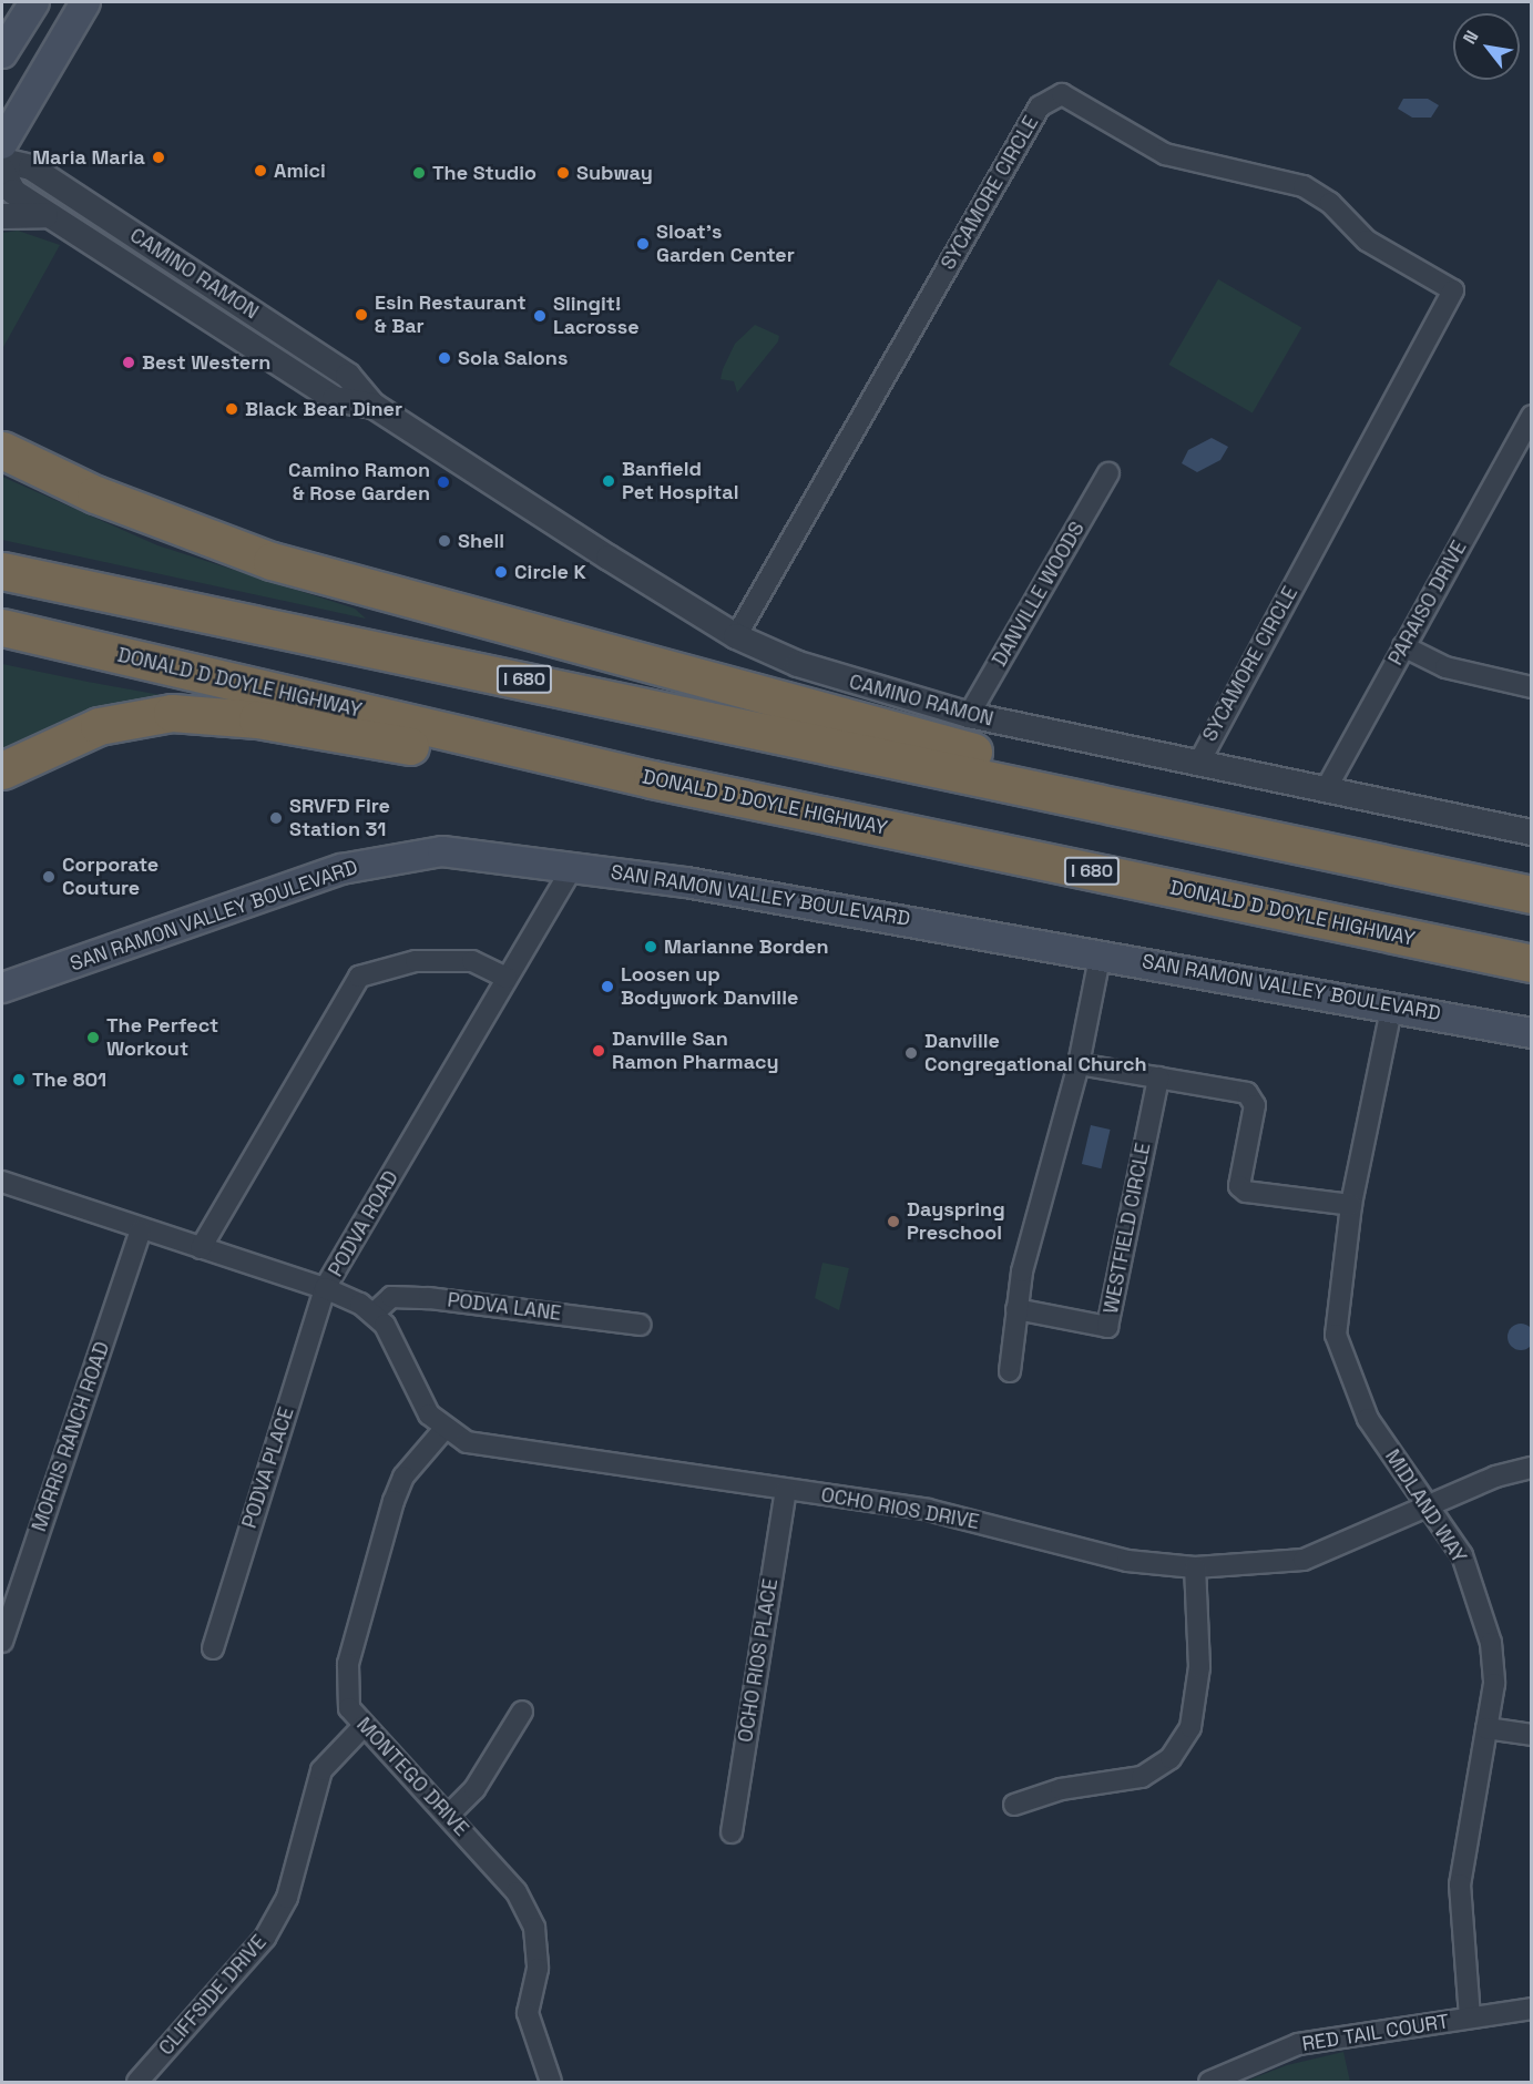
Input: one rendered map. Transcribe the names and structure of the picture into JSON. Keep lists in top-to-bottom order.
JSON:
{
  "streets": {
    "highway": ["I 680", "DONALD D DOYLE HIGHWAY"],
    "main road": ["SAN RAMON VALLEY BOULEVARD"],
    "street": [
      "SYCAMORE CIRCLE",
      "CAMINO RAMON",
      "DANVILLE WOODS",
      "PARAISO DRIVE",
      "PODVA ROAD",
      "WESTFIELD CIRCLE",
      "PODVA LANE",
      "MORRIS RANCH ROAD",
      "PODVA PLACE",
      "MIDLAND WAY",
      "OCHO RIOS DRIVE",
      "OCHO RIOS PLACE",
      "MONTEGO DRIVE",
      "CLIFFSIDE DRIVE",
      "RED TAIL COURT"
    ]
  },
  "crossings": [
    ["SYCAMORE CIRCLE", "CAMINO RAMON"],
    ["CAMINO RAMON", "DANVILLE WOODS"],
    ["CAMINO RAMON", "PARAISO DRIVE"],
    ["SAN RAMON VALLEY BOULEVARD", "PODVA ROAD"],
    ["SAN RAMON VALLEY BOULEVARD", "MIDLAND WAY"],
    ["PODVA ROAD", "MORRIS RANCH ROAD"],
    ["PODVA ROAD", "PODVA PLACE"],
    ["MIDLAND WAY", "OCHO RIOS DRIVE"],
    ["MIDLAND WAY", "RED TAIL COURT"],
    ["OCHO RIOS DRIVE", "OCHO RIOS PLACE"],
    ["OCHO RIOS DRIVE", "MONTEGO DRIVE"],
    ["MONTEGO DRIVE", "CLIFFSIDE DRIVE"]
  ],
  "places": [
    "Maria Maria",
    "Amici",
    "The Studio",
    "Subway",
    "Sloat's Garden Center",
    "Esin Restaurant & Bar",
    "Slingit! Lacrosse",
    "Sola Salons",
    "Best Western",
    "Black Bear Diner",
    "Banfield Pet Hospital",
    "Camino Ramon & Rose Garden",
    "Shell",
    "Circle K",
    "SRVFD Fire Station 31",
    "Corporate Couture",
    "Marianne Borden",
    "Loosen up Bodywork Danville",
    "The Perfect Workout",
    "Danville San Ramon Pharmacy",
    "Danville Congregational Church",
    "The 801",
    "Dayspring Preschool"
  ],
  "north": "top left"
}
